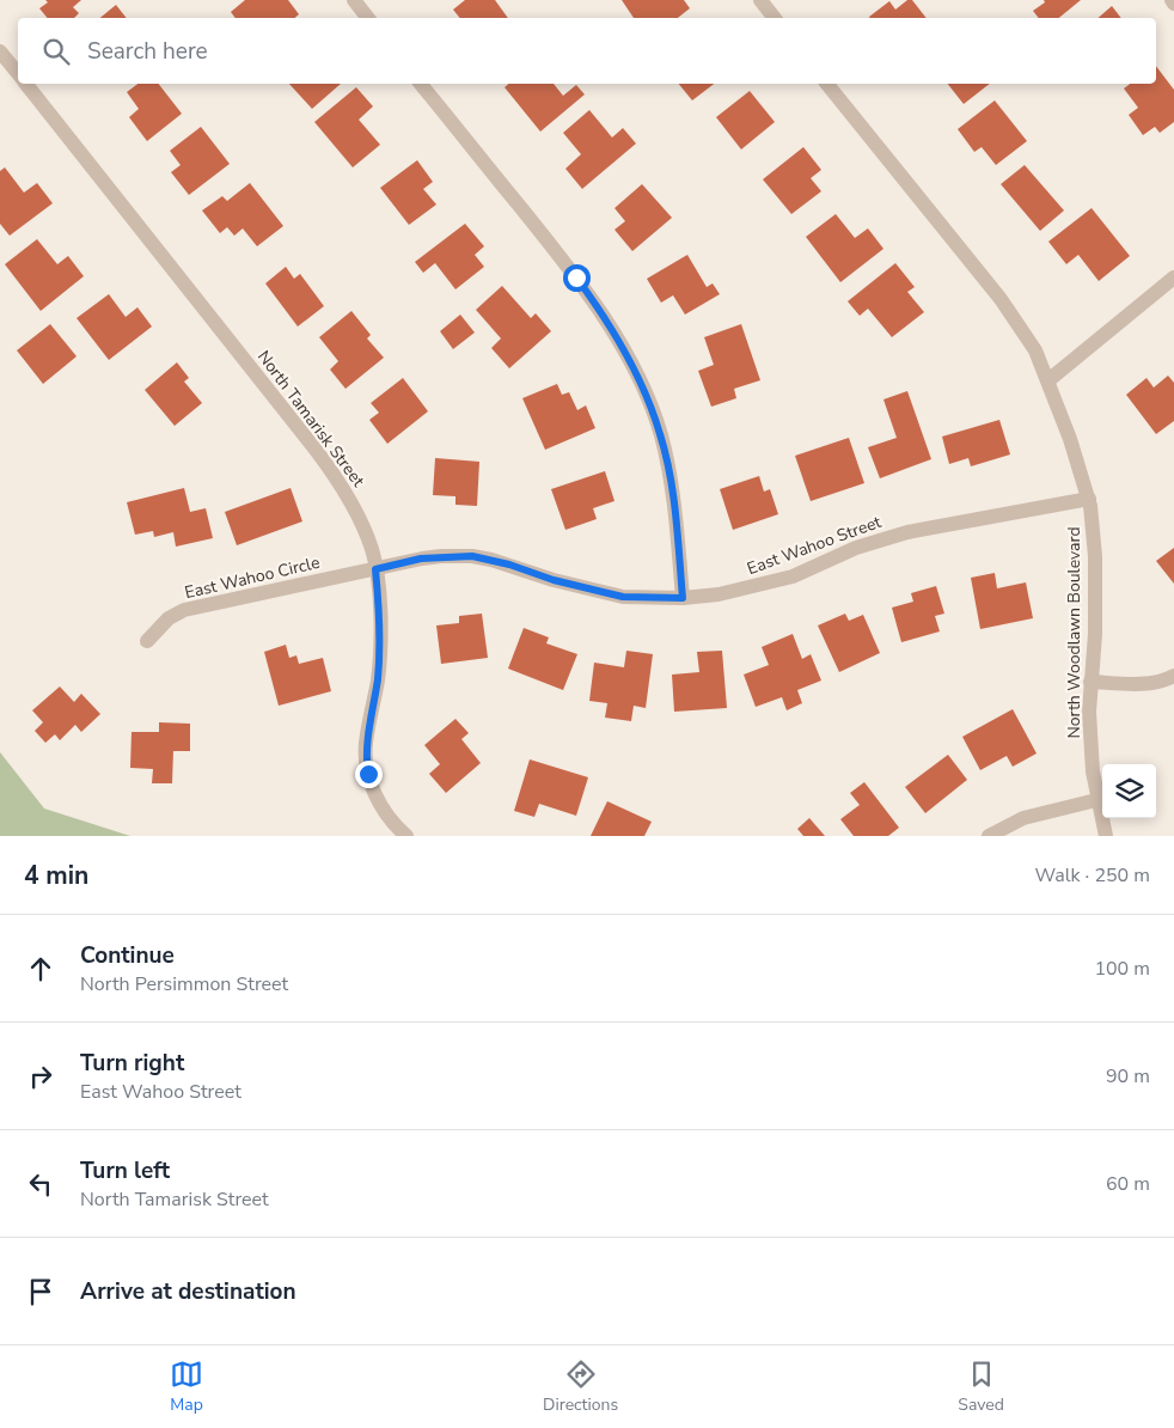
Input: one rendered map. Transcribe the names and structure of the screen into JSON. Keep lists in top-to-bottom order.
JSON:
{
  "streets": {
    "street": [
      "North Tamarisk Street",
      "East Wahoo Street",
      "East Wahoo Circle",
      "North Woodlawn Boulevard"
    ]
  },
  "crossings": [
    ["North Tamarisk Street", "East Wahoo Street"],
    ["North Tamarisk Street", "East Wahoo Circle"],
    ["East Wahoo Street", "East Wahoo Circle"],
    ["East Wahoo Street", "North Woodlawn Boulevard"]
  ],
  "page": {
    "search": "Search here",
    "heading": ["4 min", "Walk · 250 m"],
    "list": [
      ["Continue", "North Persimmon Street", "100 m"],
      ["Turn right", "East Wahoo Street", "90 m"],
      ["Turn left", "North Tamarisk Street", "60 m"],
      "Arrive at destination"
    ],
    "nav": ["Map", "Directions", "Saved"]
  }
}
